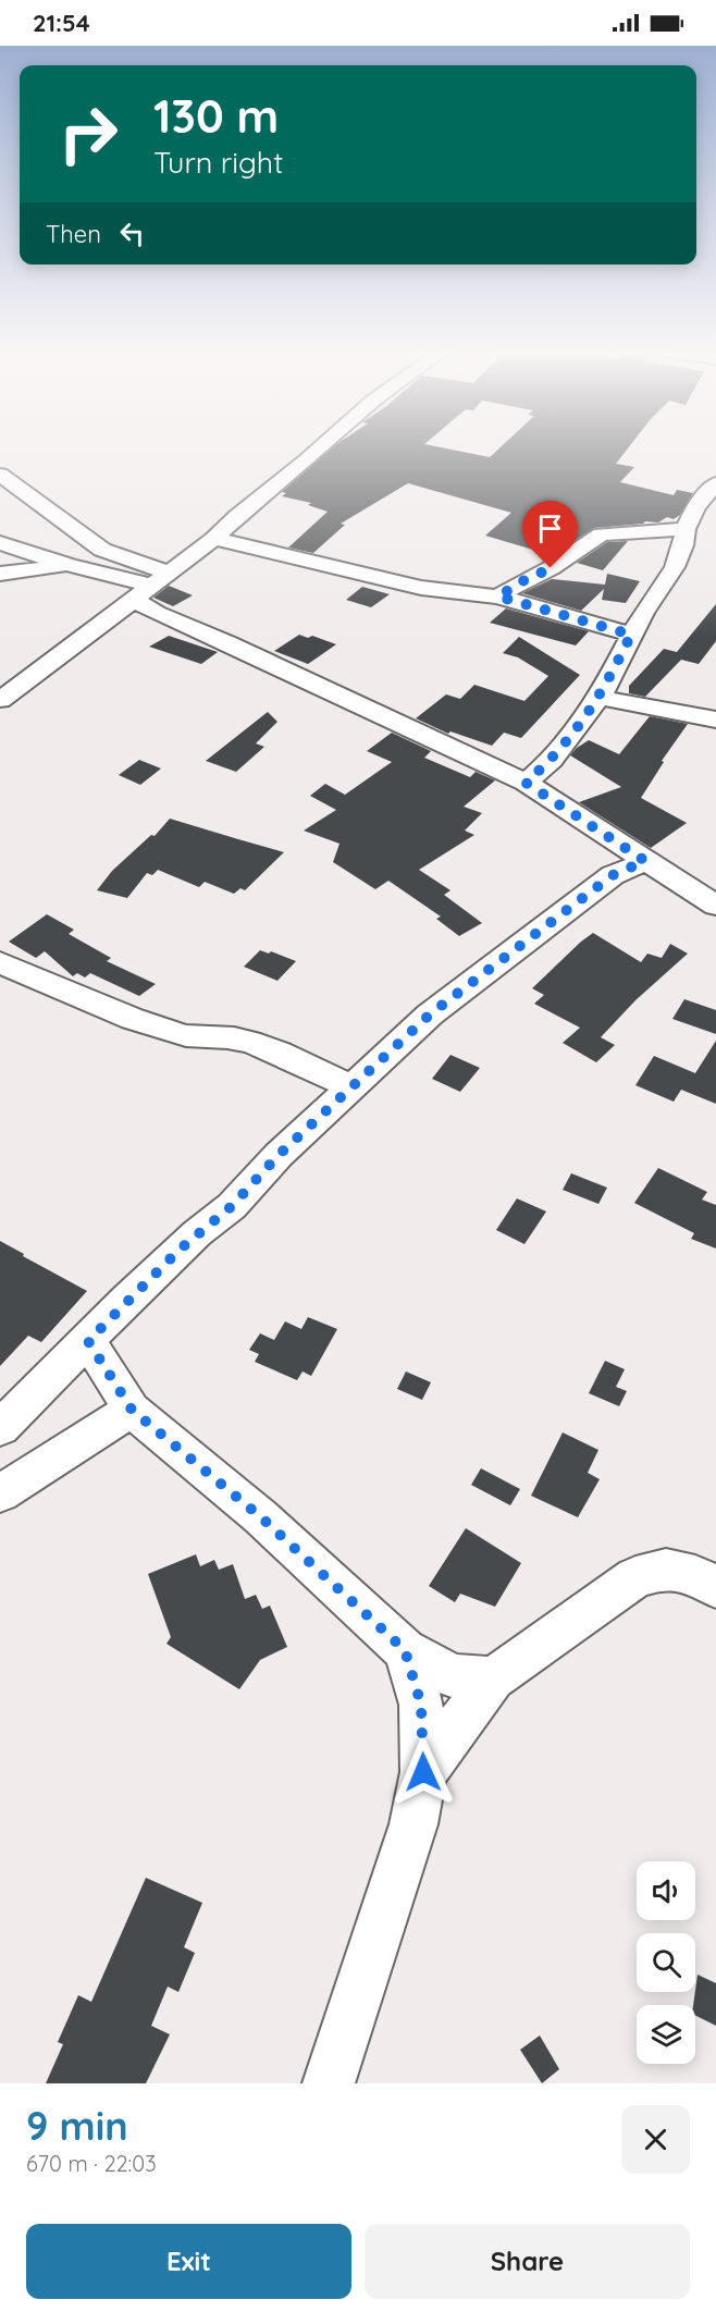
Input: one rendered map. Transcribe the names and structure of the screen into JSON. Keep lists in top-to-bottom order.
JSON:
{
  "page": {
    "status": "21:54",
    "turn": ["130 m", "Turn right"],
    "then": "Then",
    "heading": ["9 min", "670 m · 22:03"],
    "buttons": ["Exit", "Share"]
  }
}
